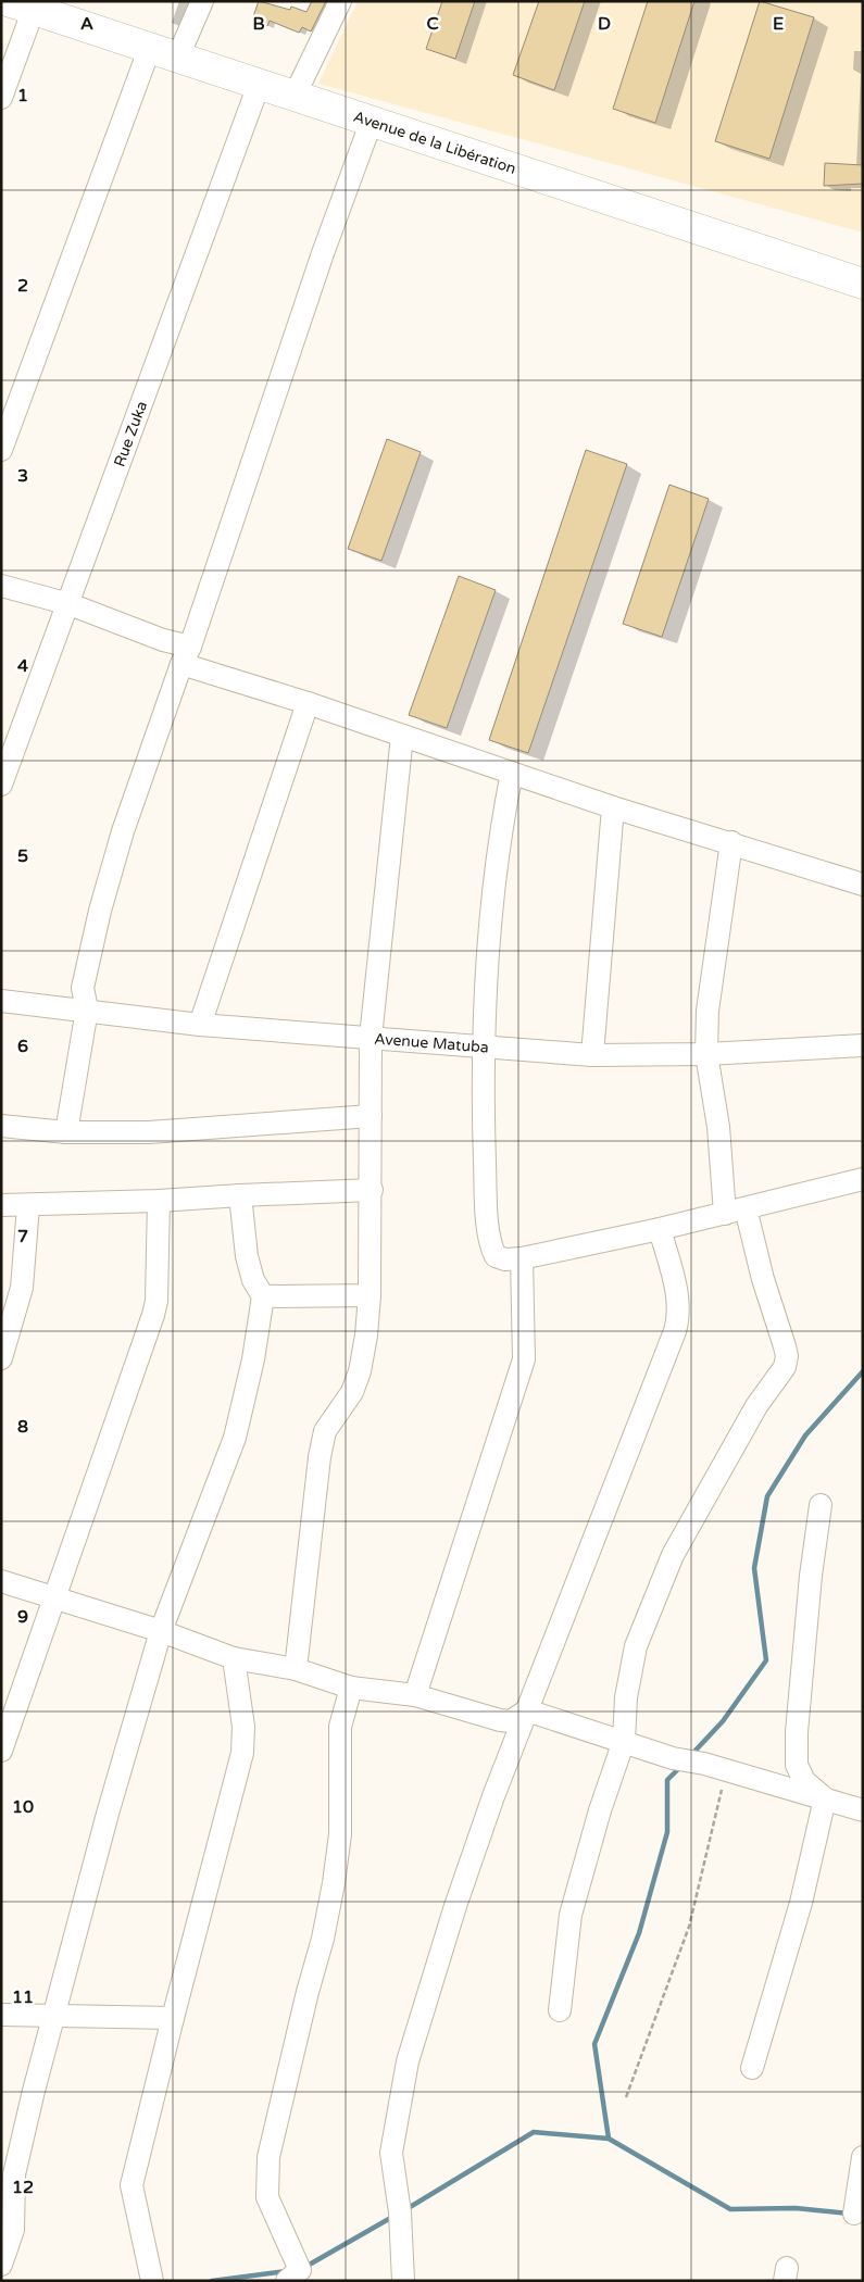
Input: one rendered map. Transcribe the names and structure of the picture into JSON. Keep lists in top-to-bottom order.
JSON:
{
  "streets": {
    "highway": ["Avenue de la Libération"],
    "street": ["Rue Zuka", "Avenue Matuba"]
  },
  "crossings": [
    ["Avenue de la Libération", "Rue Zuka"]
  ],
  "grid": {
    "columns": [
      "A",
      "B",
      "C",
      "D",
      "E"
    ],
    "rows": [
      "1",
      "2",
      "3",
      "4",
      "5",
      "6",
      "7",
      "8",
      "9",
      "10",
      "11",
      "12"
    ]
  }
}
